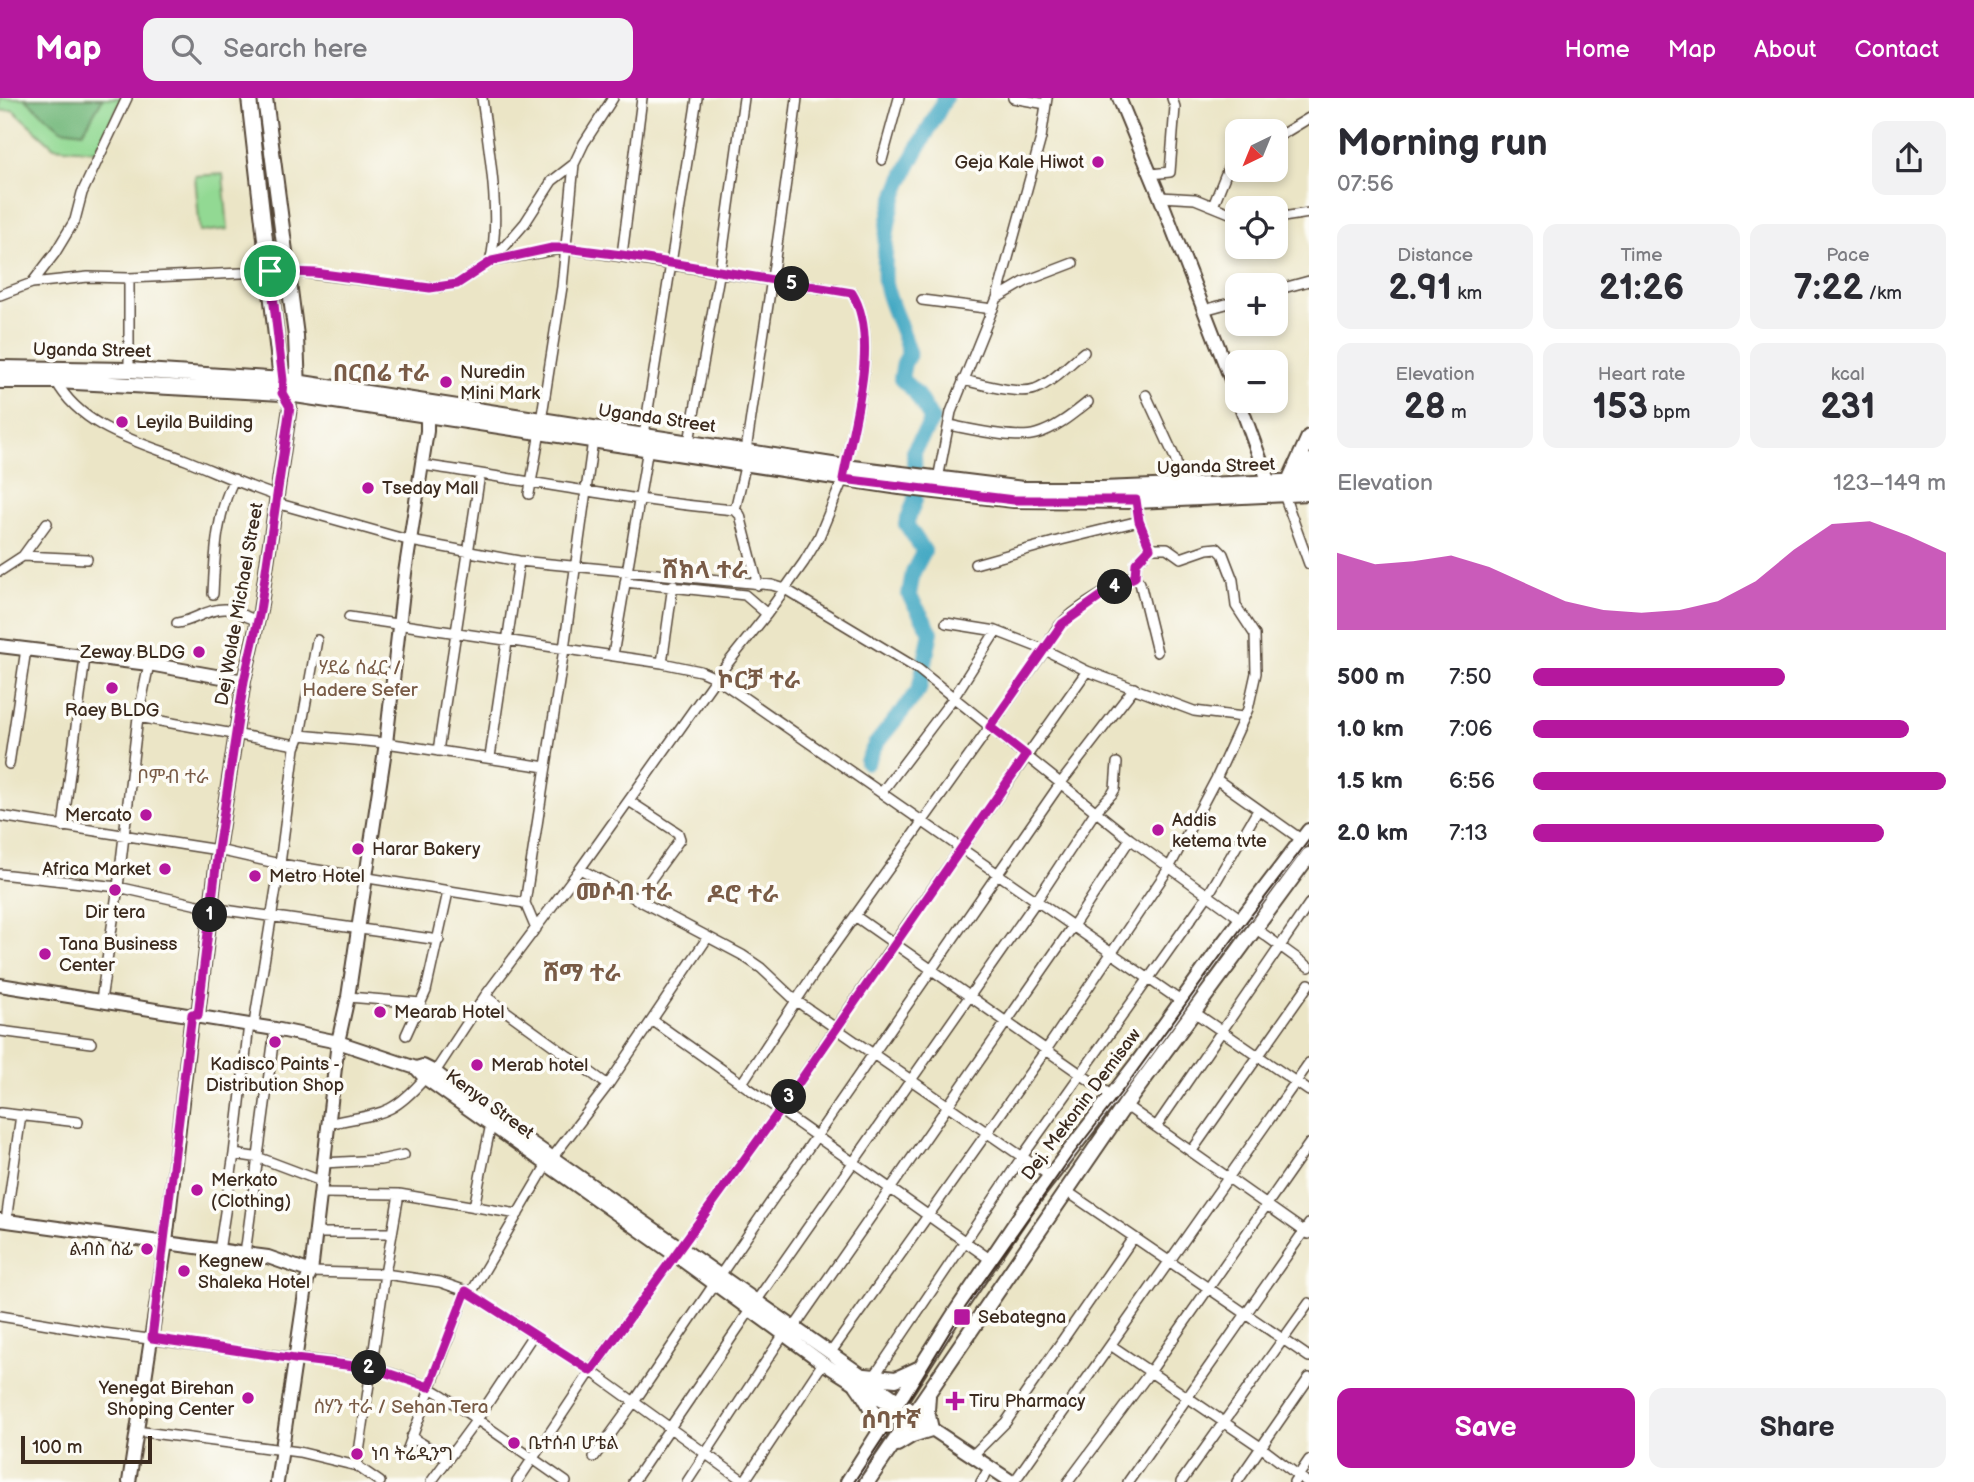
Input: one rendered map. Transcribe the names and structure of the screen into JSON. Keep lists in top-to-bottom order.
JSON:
{
  "streets": {
    "main road": ["Uganda Street", "Dej Wolde Michael Street", "Dej. Mekonin Demisaw"]
  },
  "crossings": [
    ["Uganda Street", "Dej Wolde Michael Street"]
  ],
  "districts": [
    "በርበሬ ተራ",
    "ሸክላ ተራ",
    "ሃደሬ ሰፈር / Hadere Sefer",
    "ኮርቻ ተራ",
    "ቦምብ ተራ",
    "መሶብ ተራ",
    "ዶሮ ተራ",
    "ሸማ ተራ",
    "ሰሃን ተራ / Sehan Tera",
    "ሰባተኛ"
  ],
  "places": {
    "other": [
      "Geja Kale Hiwot",
      "Nuredin Mini Mark",
      "Leyila Building",
      "Tseday Mall",
      "Zeway BLDG",
      "Raey BLDG",
      "Mercato",
      "Addis ketema tvte",
      "Harar Bakery",
      "Africa Market",
      "Metro Hotel",
      "Dir tera",
      "Tana Business Center",
      "Mearab Hotel",
      "Kadisco Paints - Distribution Shop",
      "Merab hotel",
      "Merkato (Clothing)",
      "ልብስ ሰፊ",
      "Kegnew Shaleka Hotel",
      "Yenegat Birehan Shoping Center",
      "ቤተሰብ ሆቴል",
      "ነባ ትሬዲንግ"
    ],
    "transit": ["Sebategna"],
    "health": ["Tiru Pharmacy"]
  },
  "scale_bar": "100 m",
  "north": "bottom left",
  "page": {
    "header": "Map",
    "search": "Search here",
    "nav": [
      "Home",
      "Map",
      "About",
      "Contact"
    ],
    "heading": ["Morning run", "07:56"],
    "map_buttons": ["+", "−"],
    "stats": [
      ["Distance", "2.91 km"],
      ["Time", "21:26"],
      ["Pace", "7:22 /km"],
      ["Elevation", "28 m"],
      ["Heart rate", "153 bpm"],
      ["kcal", "231"]
    ],
    "pins": [
      "5",
      "4",
      "1",
      "3",
      "2"
    ],
    "chart": ["Elevation", "123–149 m"],
    "list": [
      {
        "name": "500 m",
        "note": "7:50"
      },
      {
        "name": "1.0 km",
        "note": "7:06"
      },
      {
        "name": "1.5 km",
        "note": "6:56"
      },
      {
        "name": "2.0 km",
        "note": "7:13"
      }
    ],
    "buttons": ["Save", "Share"],
    "scale": "100 m"
  }
}
